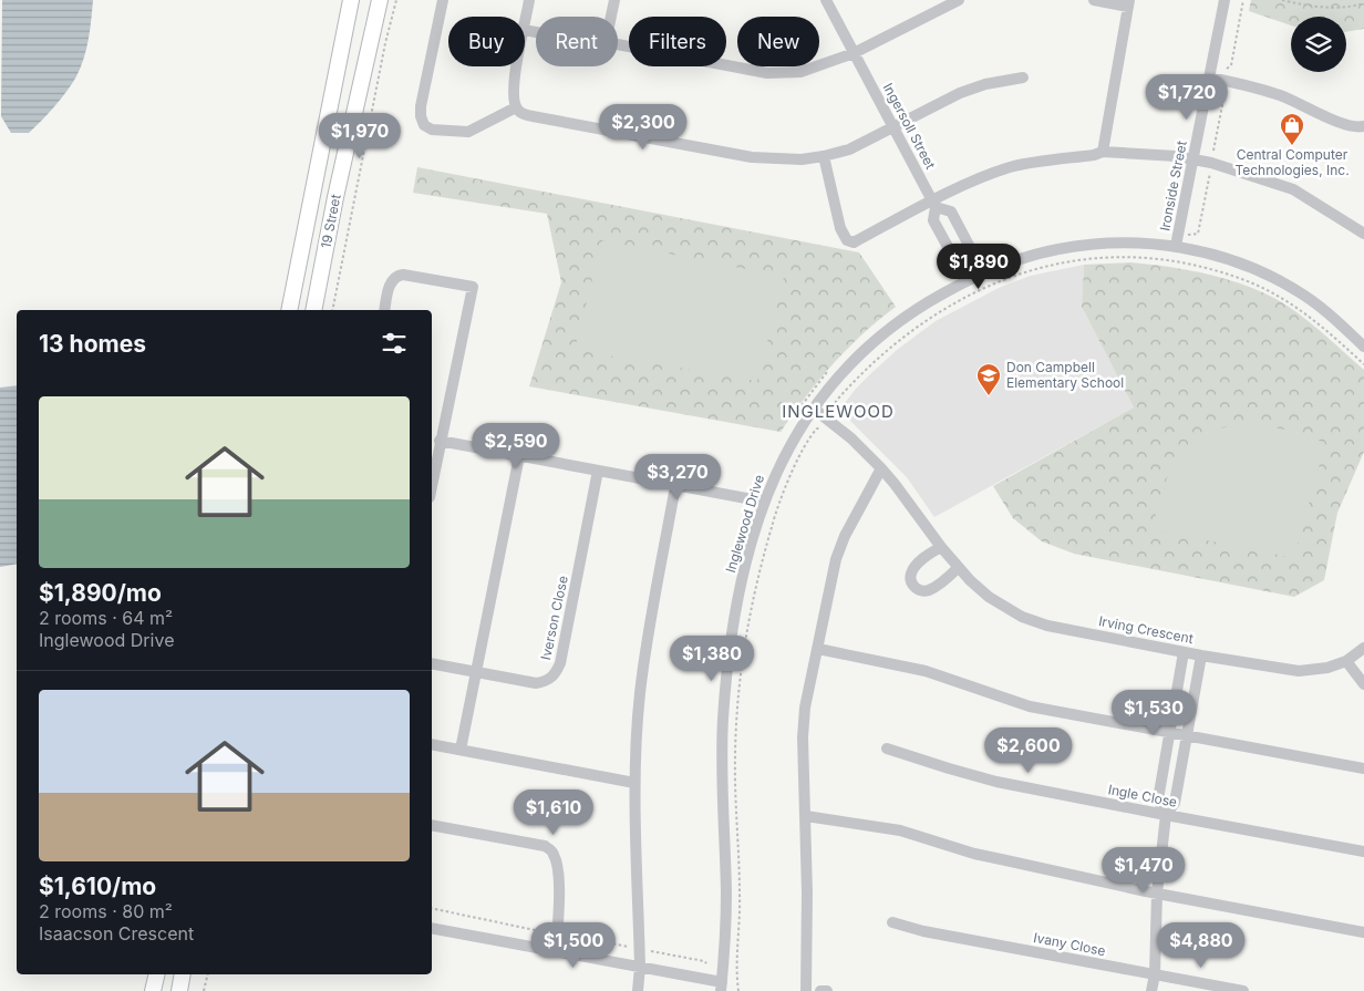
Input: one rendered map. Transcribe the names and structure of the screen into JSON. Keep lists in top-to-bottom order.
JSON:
{
  "streets": {
    "main road": ["19 Street"],
    "street": [
      "Ingersoll Street",
      "Ironside Street",
      "Inglewood Drive",
      "Iverson Close",
      "Irving Crescent",
      "Ingle Close",
      "Ivany Close"
    ]
  },
  "crossings": [
    ["Ingersoll Street", "Inglewood Drive"],
    ["Ironside Street", "Inglewood Drive"],
    ["Inglewood Drive", "Irving Crescent"]
  ],
  "districts": ["INGLEWOOD"],
  "places": {
    "shop": ["Central Computer Technologies, Inc."],
    "school or university": ["Don Campbell Elementary School"]
  },
  "page": {
    "chip": [
      "Buy",
      "Rent",
      "Filters",
      "New"
    ],
    "price": [
      "$1,720",
      "$2,300",
      "$1,970",
      "$1,890",
      "$2,590",
      "$3,270",
      "$1,380",
      "$1,530",
      "$2,600",
      "$1,610",
      "$1,470",
      "$1,500",
      "$4,880"
    ],
    "heading": "13 homes",
    "list": [
      {
        "name": "$1,890/mo",
        "note": "2 rooms · 64 m² · Inglewood Drive"
      },
      {
        "name": "$1,610/mo",
        "note": "2 rooms · 80 m² · Isaacson Crescent"
      }
    ]
  }
}
